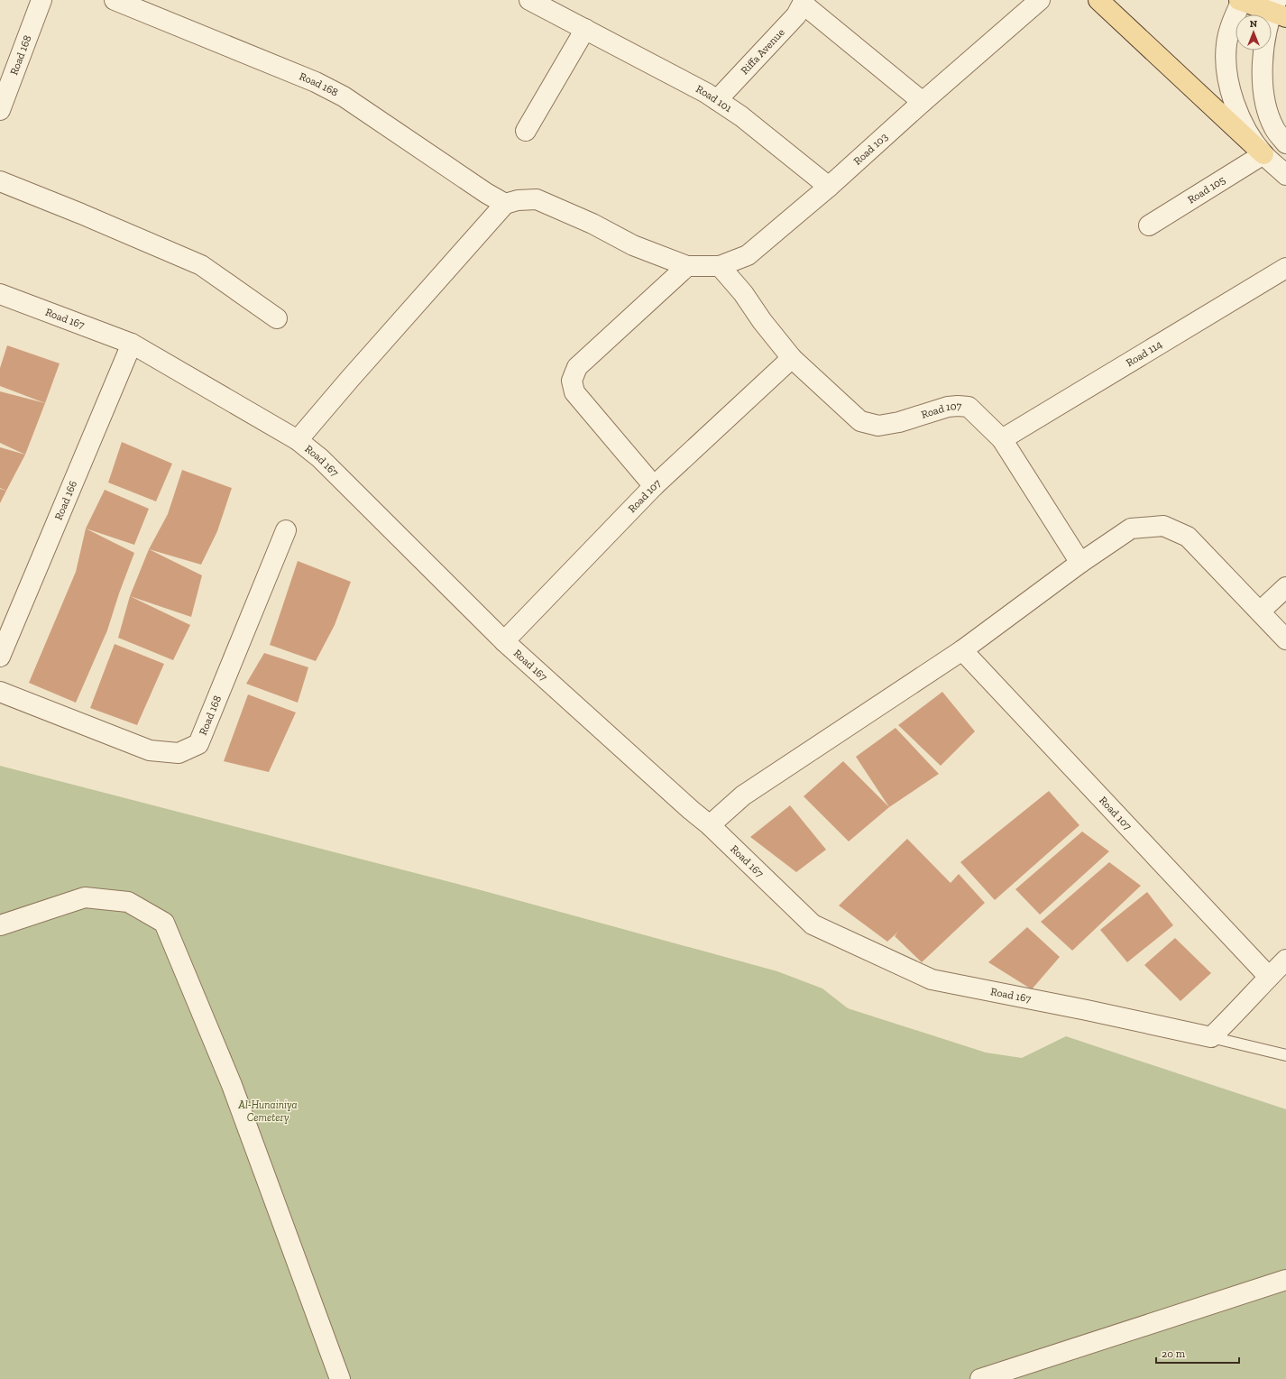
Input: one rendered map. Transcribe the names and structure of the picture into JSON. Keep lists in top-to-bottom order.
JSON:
{
  "streets": {
    "street": [
      "Riffa Avenue",
      "Road 168",
      "Road 101",
      "Road 103",
      "Road 105",
      "Road 167",
      "Road 114",
      "Road 107",
      "Road 166"
    ]
  },
  "crossings": [
    ["Riffa Avenue", "Road 101"],
    ["Road 168", "Road 167"],
    ["Road 101", "Road 103"],
    ["Road 103", "Road 107"],
    ["Road 167", "Road 107"],
    ["Road 167", "Road 166"],
    ["Road 114", "Road 107"]
  ],
  "parks": ["Al-Hunainiya Cemetery"],
  "scale_bar": "20 m",
  "north": "top"
}
